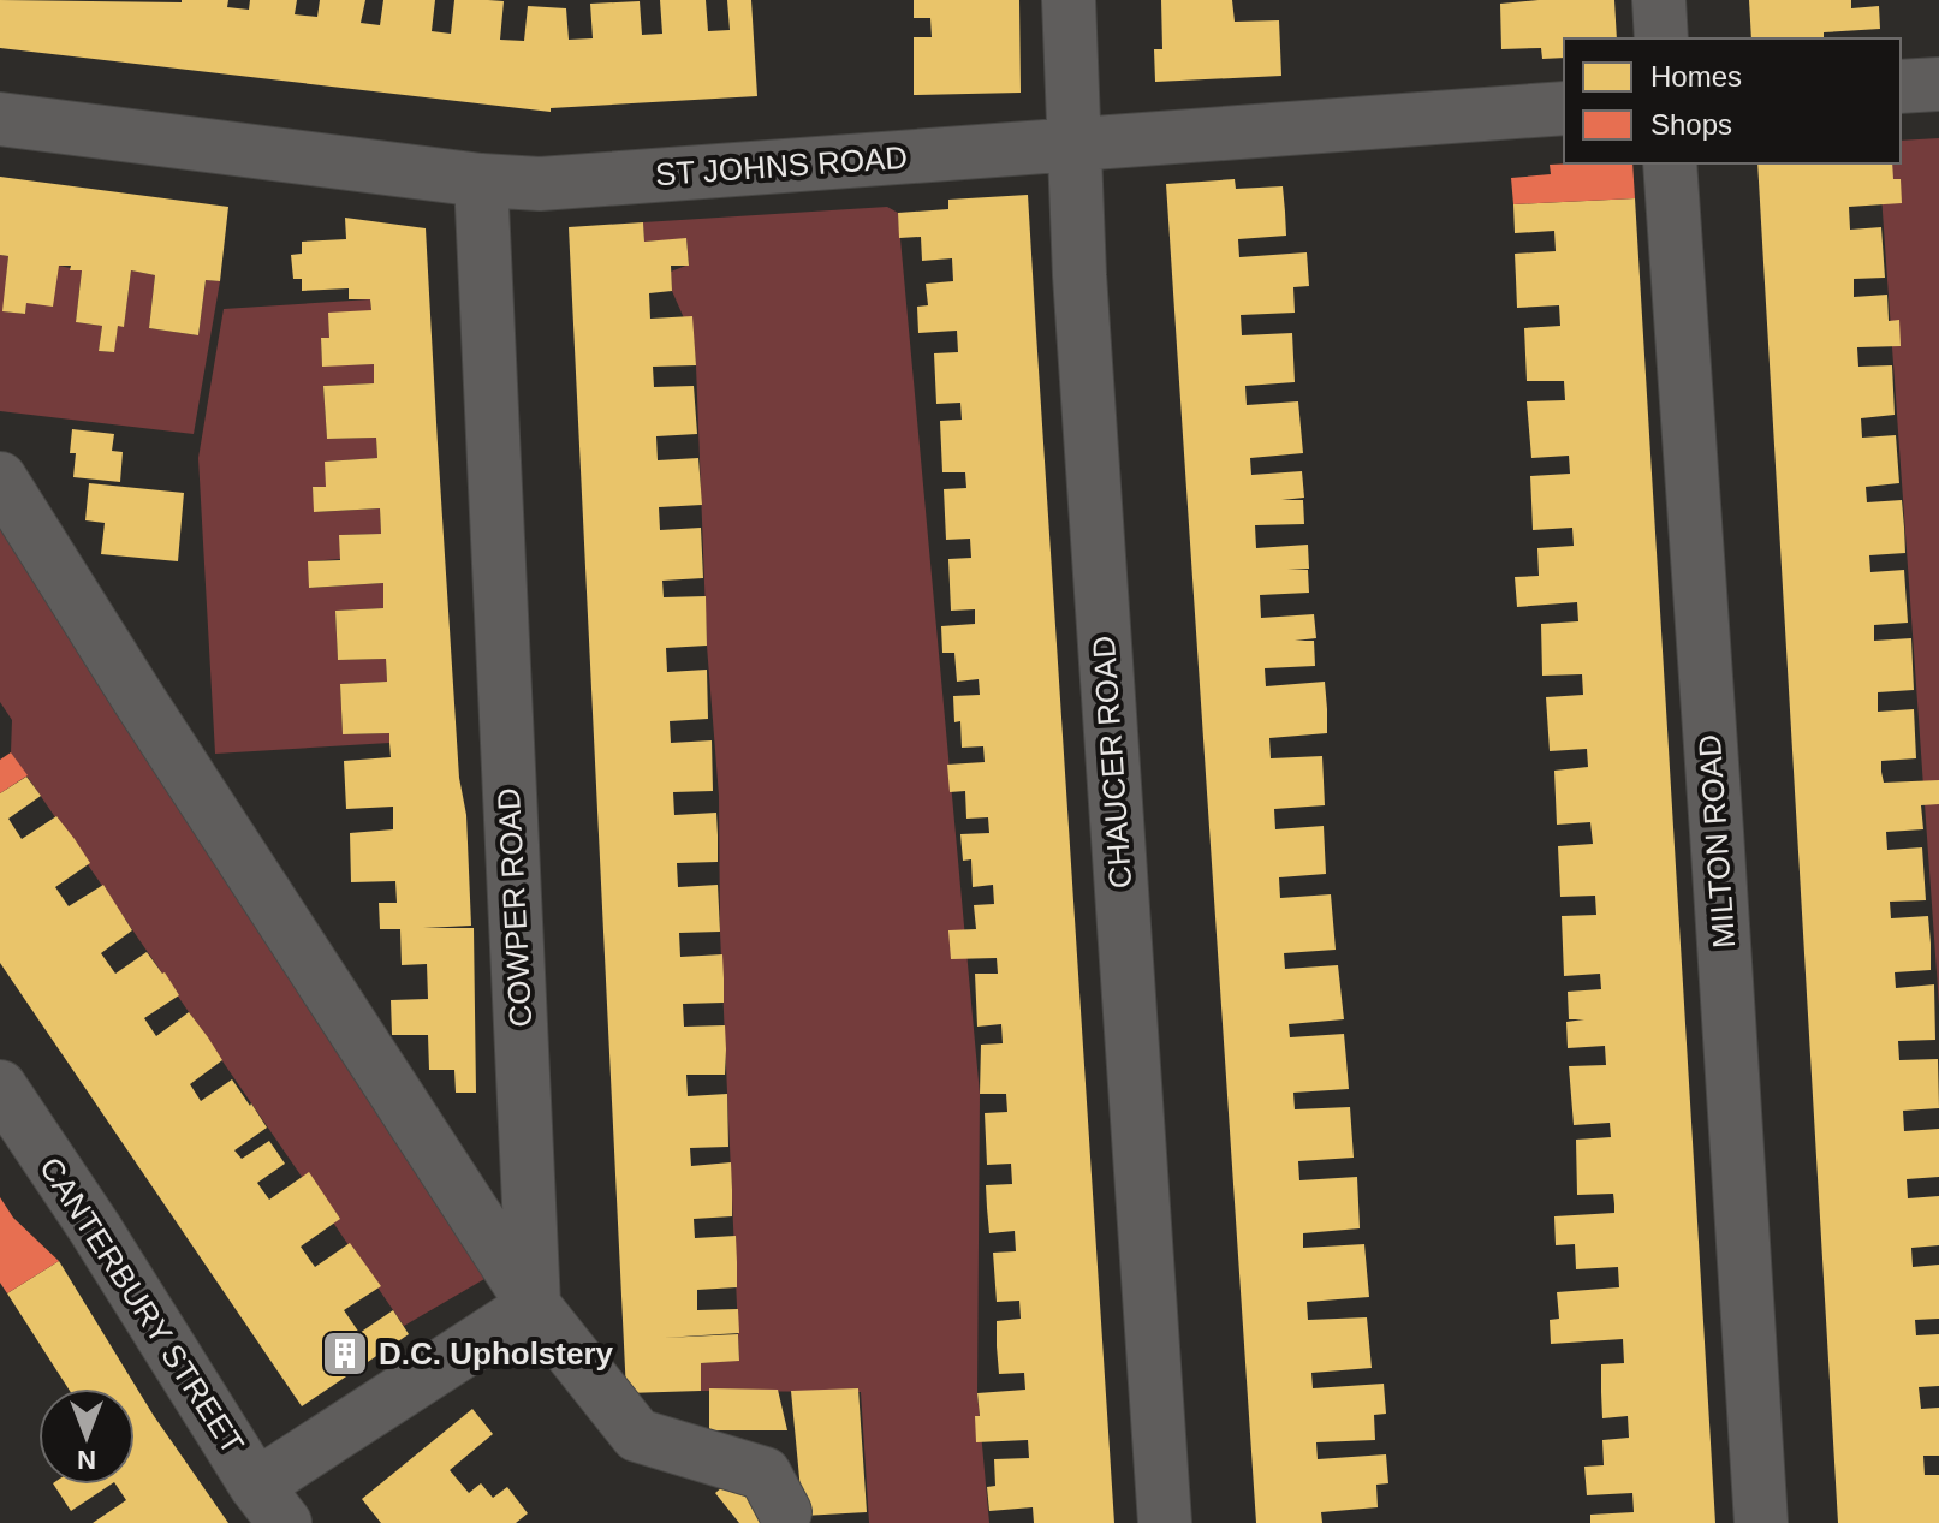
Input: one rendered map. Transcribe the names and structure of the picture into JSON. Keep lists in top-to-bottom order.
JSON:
{
  "streets": {
    "street": [
      "ST JOHNS ROAD",
      "CHAUCER ROAD",
      "MILTON ROAD",
      "COWPER ROAD",
      "CANTERBURY STREET"
    ]
  },
  "crossings": [
    ["ST JOHNS ROAD", "CHAUCER ROAD"],
    ["ST JOHNS ROAD", "COWPER ROAD"]
  ],
  "places": {
    "building": ["D.C. Upholstery"]
  },
  "legend": ["Homes", "Shops"],
  "north": "bottom"
}
